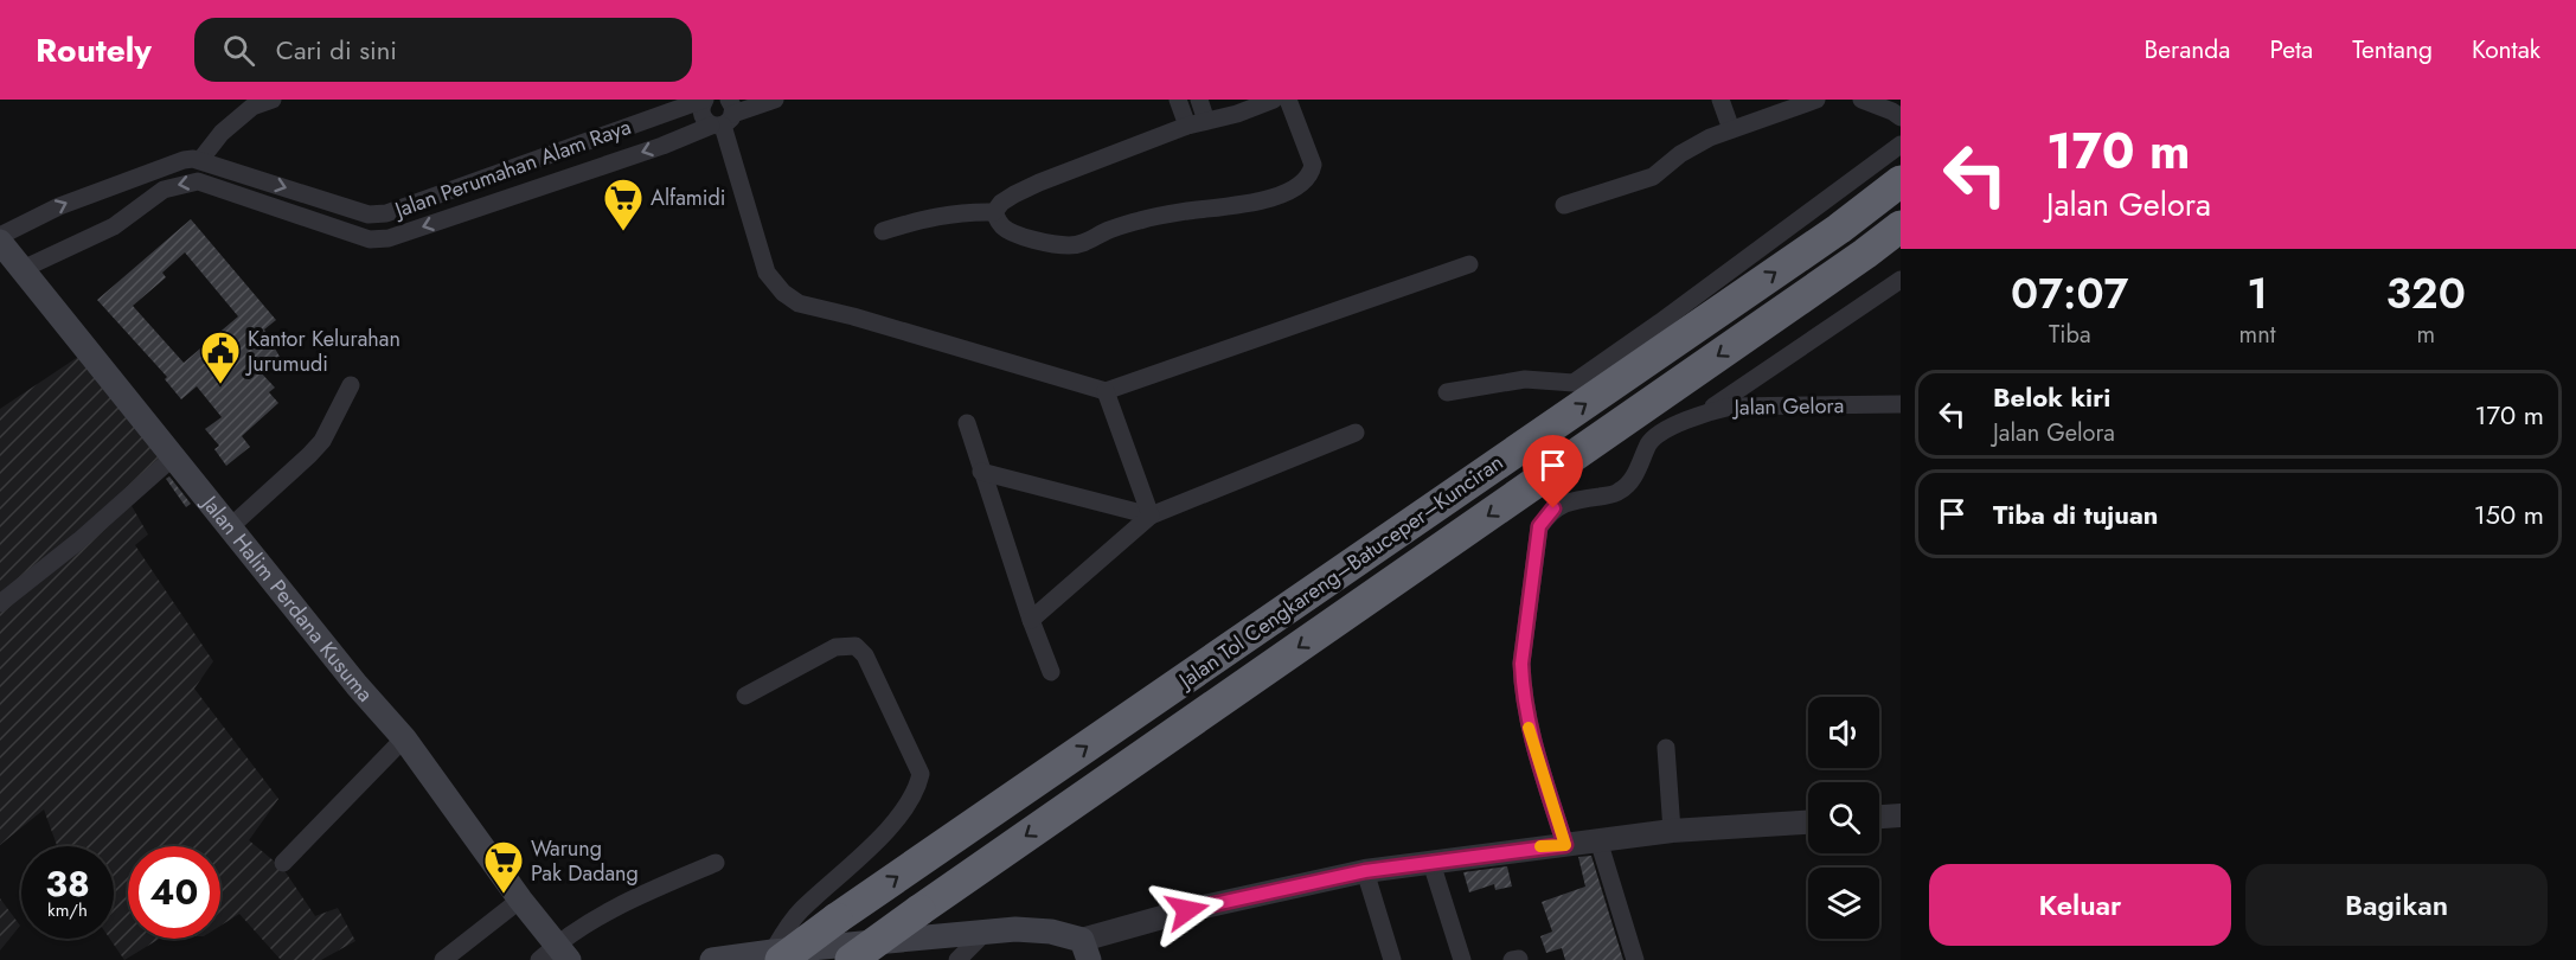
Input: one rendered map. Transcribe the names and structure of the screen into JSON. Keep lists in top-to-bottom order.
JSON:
{
  "streets": {
    "highway": ["Jalan Tol Cengkareng–Batuceper–Kunciran"],
    "main road": ["Jalan Halim Perdana Kusuma"],
    "street": ["Jalan Perumahan Alam Raya", "Jalan Gelora"]
  },
  "crossings": [
    ["Jalan Perumahan Alam Raya", "Jalan Halim Perdana Kusuma"]
  ],
  "places": {
    "supermarket": ["Alfamidi", "Warung Pak Dadang"],
    "public building": ["Kantor Kelurahan Jurumudi"]
  },
  "page": {
    "header": "Routely",
    "search": "Cari di sini",
    "nav": [
      "Beranda",
      "Peta",
      "Tentang",
      "Kontak"
    ],
    "turn": ["170 m", "Jalan Gelora"],
    "eta": [
      "07:07",
      "Tiba",
      "1",
      "mnt",
      "320",
      "m"
    ],
    "list": [
      {
        "name": "Belok kiri",
        "note": "Jalan Gelora",
        "value": "170 m"
      },
      {
        "name": "Tiba di tujuan",
        "value": "150 m"
      }
    ],
    "speed": "38 km/h",
    "limit": "40",
    "buttons": ["Keluar", "Bagikan"]
  }
}
